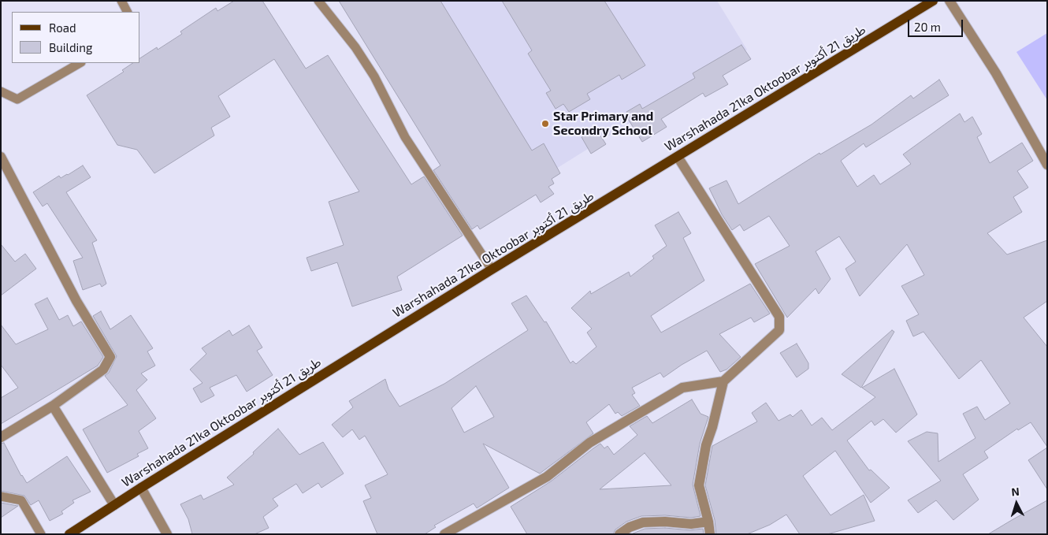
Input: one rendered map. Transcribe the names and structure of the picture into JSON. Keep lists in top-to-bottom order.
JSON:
{
  "streets": {
    "main road": ["Warshahada 21ka Oktoobar طريق 21 أكتوبر"]
  },
  "places": ["Star Primary and Secondry School"],
  "legend": ["Road", "Building"],
  "scale_bar": "20 m",
  "north": "top"
}
